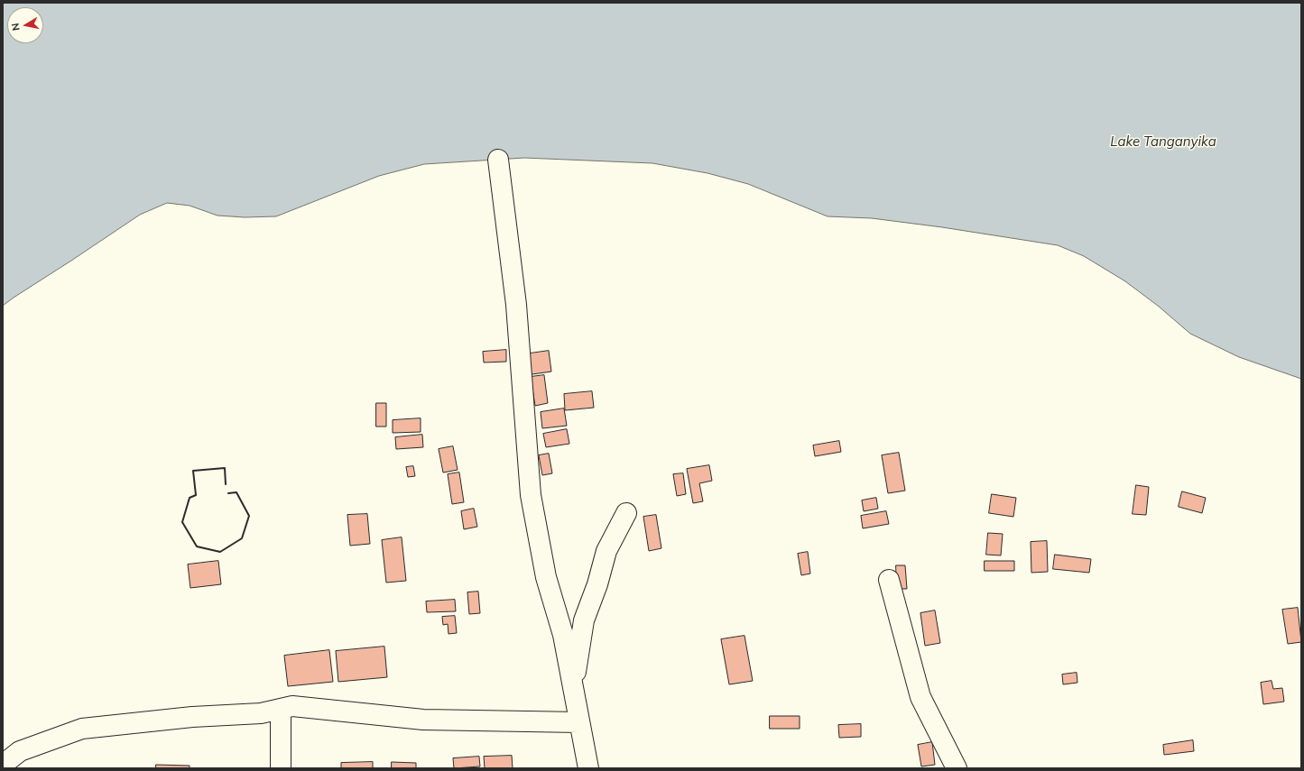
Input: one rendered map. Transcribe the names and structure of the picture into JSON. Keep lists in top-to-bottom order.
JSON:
{
  "water": ["Lake Tanganyika"],
  "north": "left"
}
